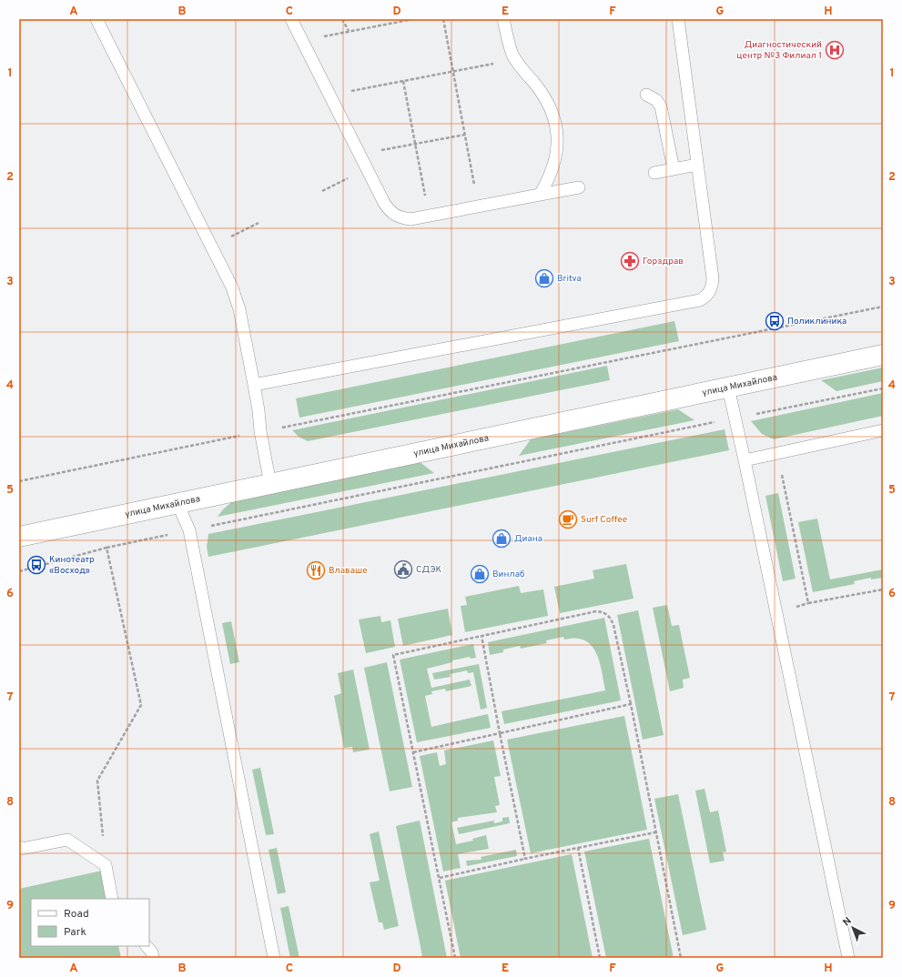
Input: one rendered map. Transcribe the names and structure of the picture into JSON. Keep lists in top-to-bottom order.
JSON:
{
  "streets": {
    "street": ["улица Михайлова"]
  },
  "places": {
    "hospital": ["Диагностический центр №3 Филиал 1"],
    "pharmacy": ["Горздрав"],
    "shop": ["Britva", "Диана", "Винлаб"],
    "bus stop": ["Поликлиника", "Кинотеатр «Восход»"],
    "cafe": ["Surf Coffee"],
    "public building": ["СДЭК"],
    "restaurant": ["Влаваше"]
  },
  "legend": ["Road", "Park"],
  "north": "top left",
  "grid": {
    "columns": [
      "A",
      "B",
      "C",
      "D",
      "E",
      "F",
      "G",
      "H"
    ],
    "rows": [
      "1",
      "2",
      "3",
      "4",
      "5",
      "6",
      "7",
      "8",
      "9"
    ]
  }
}
